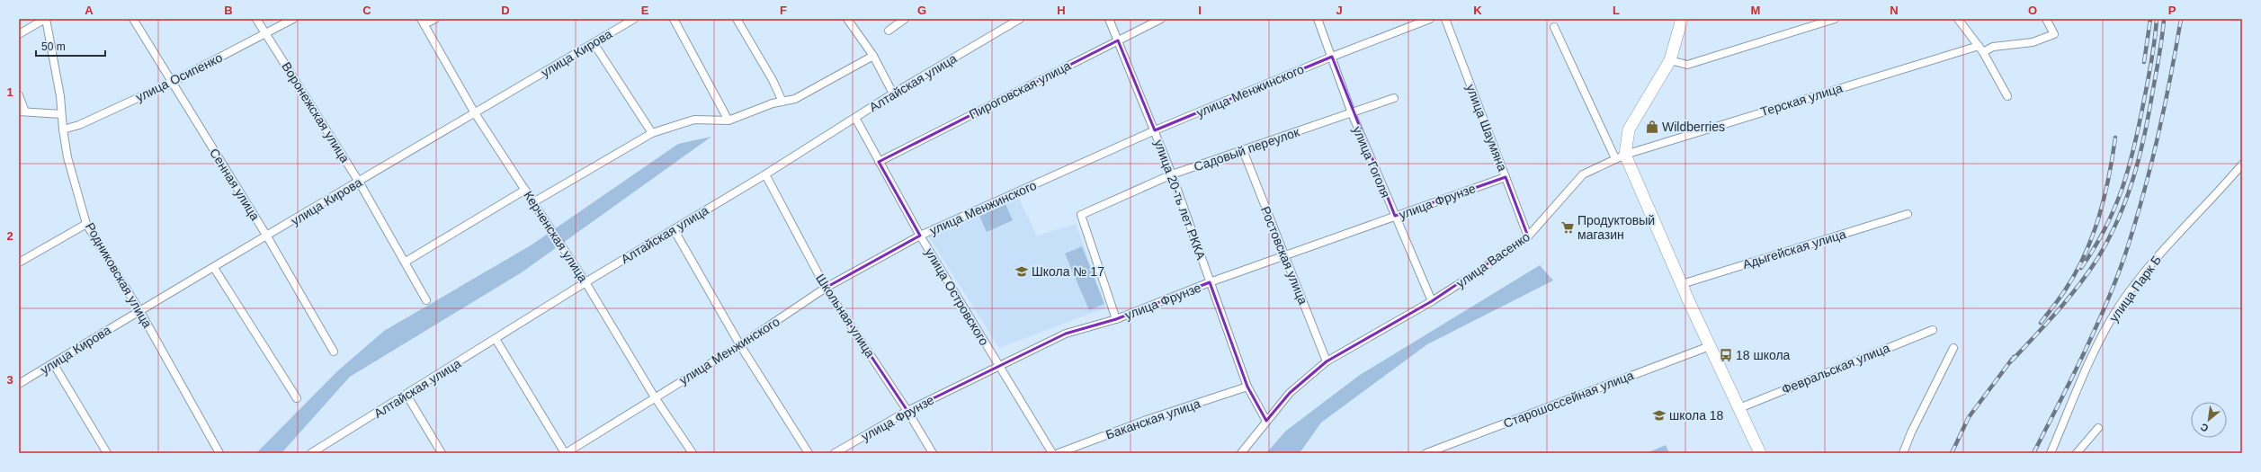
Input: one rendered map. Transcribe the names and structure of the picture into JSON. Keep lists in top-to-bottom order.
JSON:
{
  "streets": {
    "street": [
      "улица Кирова",
      "улица Осипенко",
      "Алтайская улица",
      "Пироговская улица",
      "улица Менжинского",
      "Терская улица",
      "Воронежская улица",
      "улица Шаумяна",
      "Садовый переулок",
      "улица Гоголя",
      "Сенная улица",
      "улица 20-ть лет РККА",
      "улица Фрунзе",
      "Керченская улица",
      "Адыгейская улица",
      "Ростовская улица",
      "улица Васенко",
      "Родниковская улица",
      "улица Парк Б",
      "улица Островского",
      "Школьная улица",
      "Февральская улица",
      "Старошоссейная улица",
      "Баканская улица"
    ]
  },
  "crossings": [
    ["улица Кирова", "Воронежская улица"],
    ["улица Кирова", "Сенная улица"],
    ["улица Кирова", "Керченская улица"],
    ["улица Кирова", "Родниковская улица"],
    ["улица Осипенко", "Воронежская улица"],
    ["улица Осипенко", "Сенная улица"],
    ["улица Осипенко", "Родниковская улица"],
    ["Алтайская улица", "Керченская улица"],
    ["Алтайская улица", "улица Островского"],
    ["Алтайская улица", "Школьная улица"],
    ["Пироговская улица", "улица 20-ть лет РККА"],
    ["Пироговская улица", "улица Островского"],
    ["улица Менжинского", "улица Гоголя"],
    ["улица Менжинского", "улица 20-ть лет РККА"],
    ["улица Менжинского", "Керченская улица"],
    ["улица Менжинского", "улица Островского"],
    ["улица Менжинского", "Школьная улица"],
    ["Терская улица", "улица Васенко"],
    ["улица Шаумяна", "улица Фрунзе"],
    ["улица Шаумяна", "улица Васенко"],
    ["Садовый переулок", "улица Гоголя"],
    ["Садовый переулок", "улица 20-ть лет РККА"],
    ["Садовый переулок", "улица Фрунзе"],
    ["Садовый переулок", "Ростовская улица"],
    ["улица Гоголя", "улица Фрунзе"],
    ["улица Гоголя", "улица Васенко"],
    ["улица 20-ть лет РККА", "улица Фрунзе"],
    ["улица 20-ть лет РККА", "улица Васенко"],
    ["улица 20-ть лет РККА", "Баканская улица"],
    ["улица Фрунзе", "Ростовская улица"],
    ["улица Фрунзе", "улица Островского"],
    ["улица Фрунзе", "Школьная улица"],
    ["Ростовская улица", "улица Васенко"]
  ],
  "places": {
    "shop": ["Wildberries"],
    "supermarket": ["Продуктовый магазин"],
    "school or university": ["Школа № 17", "школа 18"],
    "bus stop": ["18 школа"]
  },
  "scale_bar": "50 m",
  "north": "bottom left",
  "grid": {
    "columns": [
      "A",
      "B",
      "C",
      "D",
      "E",
      "F",
      "G",
      "H",
      "I",
      "J",
      "K",
      "L",
      "M",
      "N",
      "O",
      "P"
    ],
    "rows": ["1", "2", "3"]
  }
}
